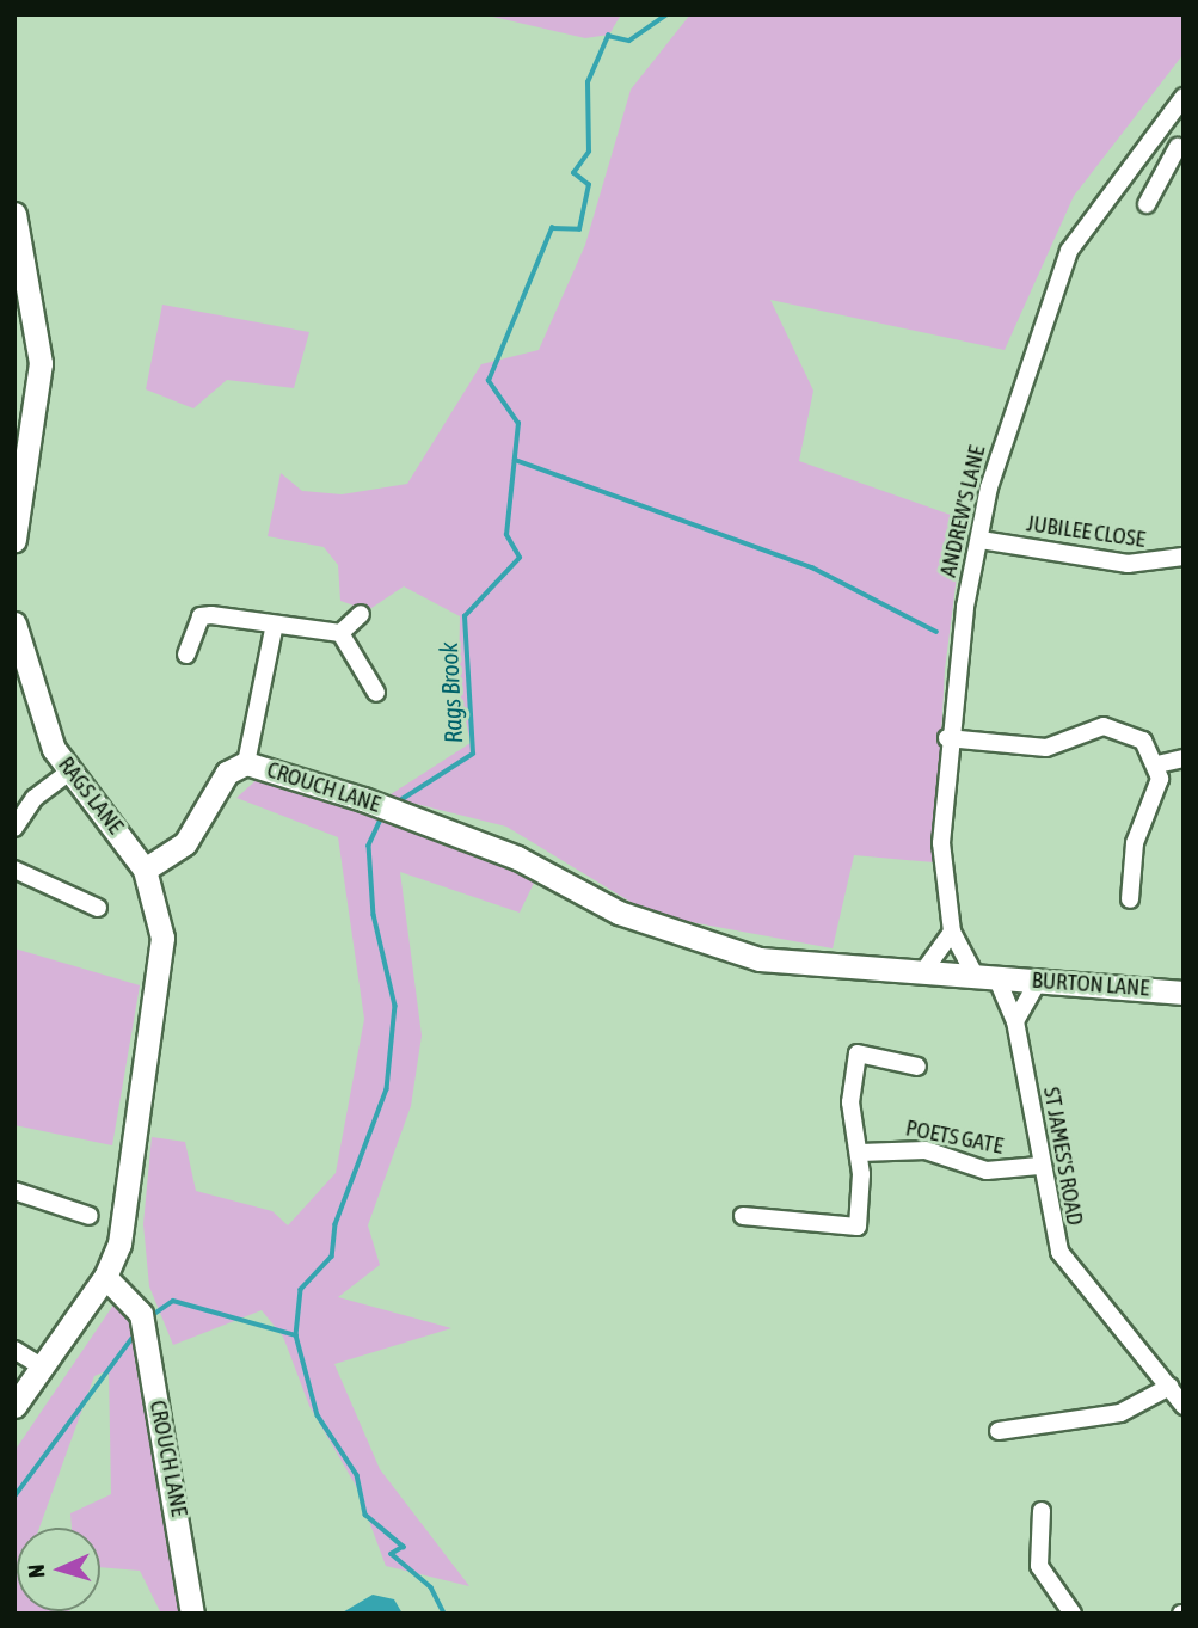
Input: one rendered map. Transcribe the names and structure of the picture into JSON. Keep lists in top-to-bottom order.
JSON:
{
  "streets": {
    "street": [
      "ANDREW'S LANE",
      "JUBILEE CLOSE",
      "CROUCH LANE",
      "RAGS LANE",
      "BURTON LANE",
      "POETS GATE",
      "ST JAMES'S ROAD"
    ]
  },
  "crossings": [
    ["ANDREW'S LANE", "JUBILEE CLOSE"],
    ["ANDREW'S LANE", "CROUCH LANE"],
    ["ANDREW'S LANE", "BURTON LANE"],
    ["ANDREW'S LANE", "ST JAMES'S ROAD"],
    ["CROUCH LANE", "RAGS LANE"],
    ["CROUCH LANE", "BURTON LANE"],
    ["CROUCH LANE", "ST JAMES'S ROAD"],
    ["BURTON LANE", "ST JAMES'S ROAD"],
    ["POETS GATE", "ST JAMES'S ROAD"]
  ],
  "water": ["Rags Brook"],
  "north": "left"
}
